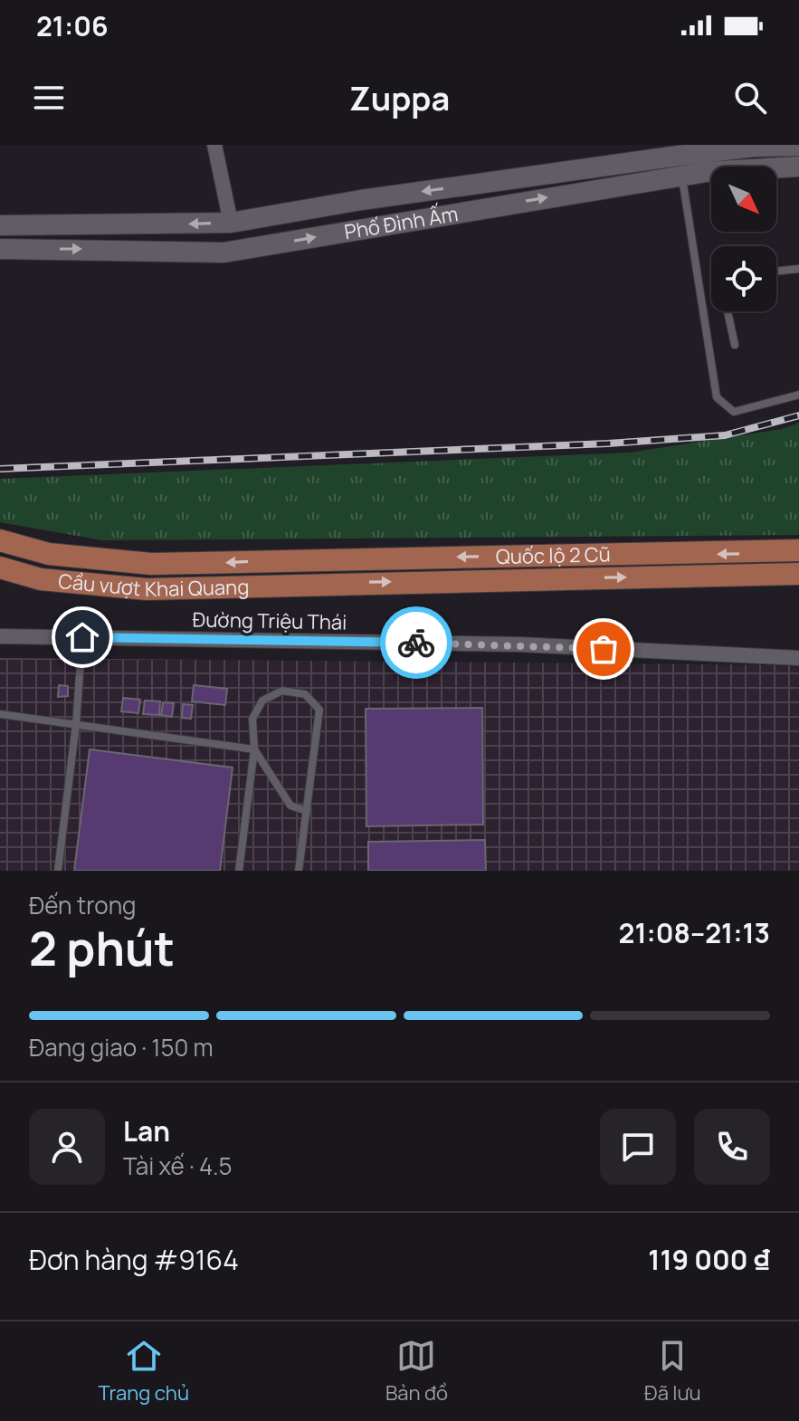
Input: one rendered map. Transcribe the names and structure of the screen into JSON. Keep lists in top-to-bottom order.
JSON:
{
  "streets": {
    "main road": ["Quốc lộ 2 Cũ", "Cầu vượt Khai Quang"],
    "street": ["Phố Đình Ấm", "Đường Triệu Thái"]
  },
  "crossings": [
    ["Quốc lộ 2 Cũ", "Cầu vượt Khai Quang"]
  ],
  "north": "bottom right",
  "page": {
    "status": "21:06",
    "header": "Zuppa",
    "heading": ["2 phút", "Đến trong", "21:08–21:13"],
    "panel": [
      "Lan",
      "Tài xế · 4.5",
      "Đơn hàng #9164",
      "119 000 ₫"
    ],
    "bar": "Đang giao · 150 m",
    "tabs": ["Trang chủ", "Bản đồ", "Đã lưu"]
  }
}
